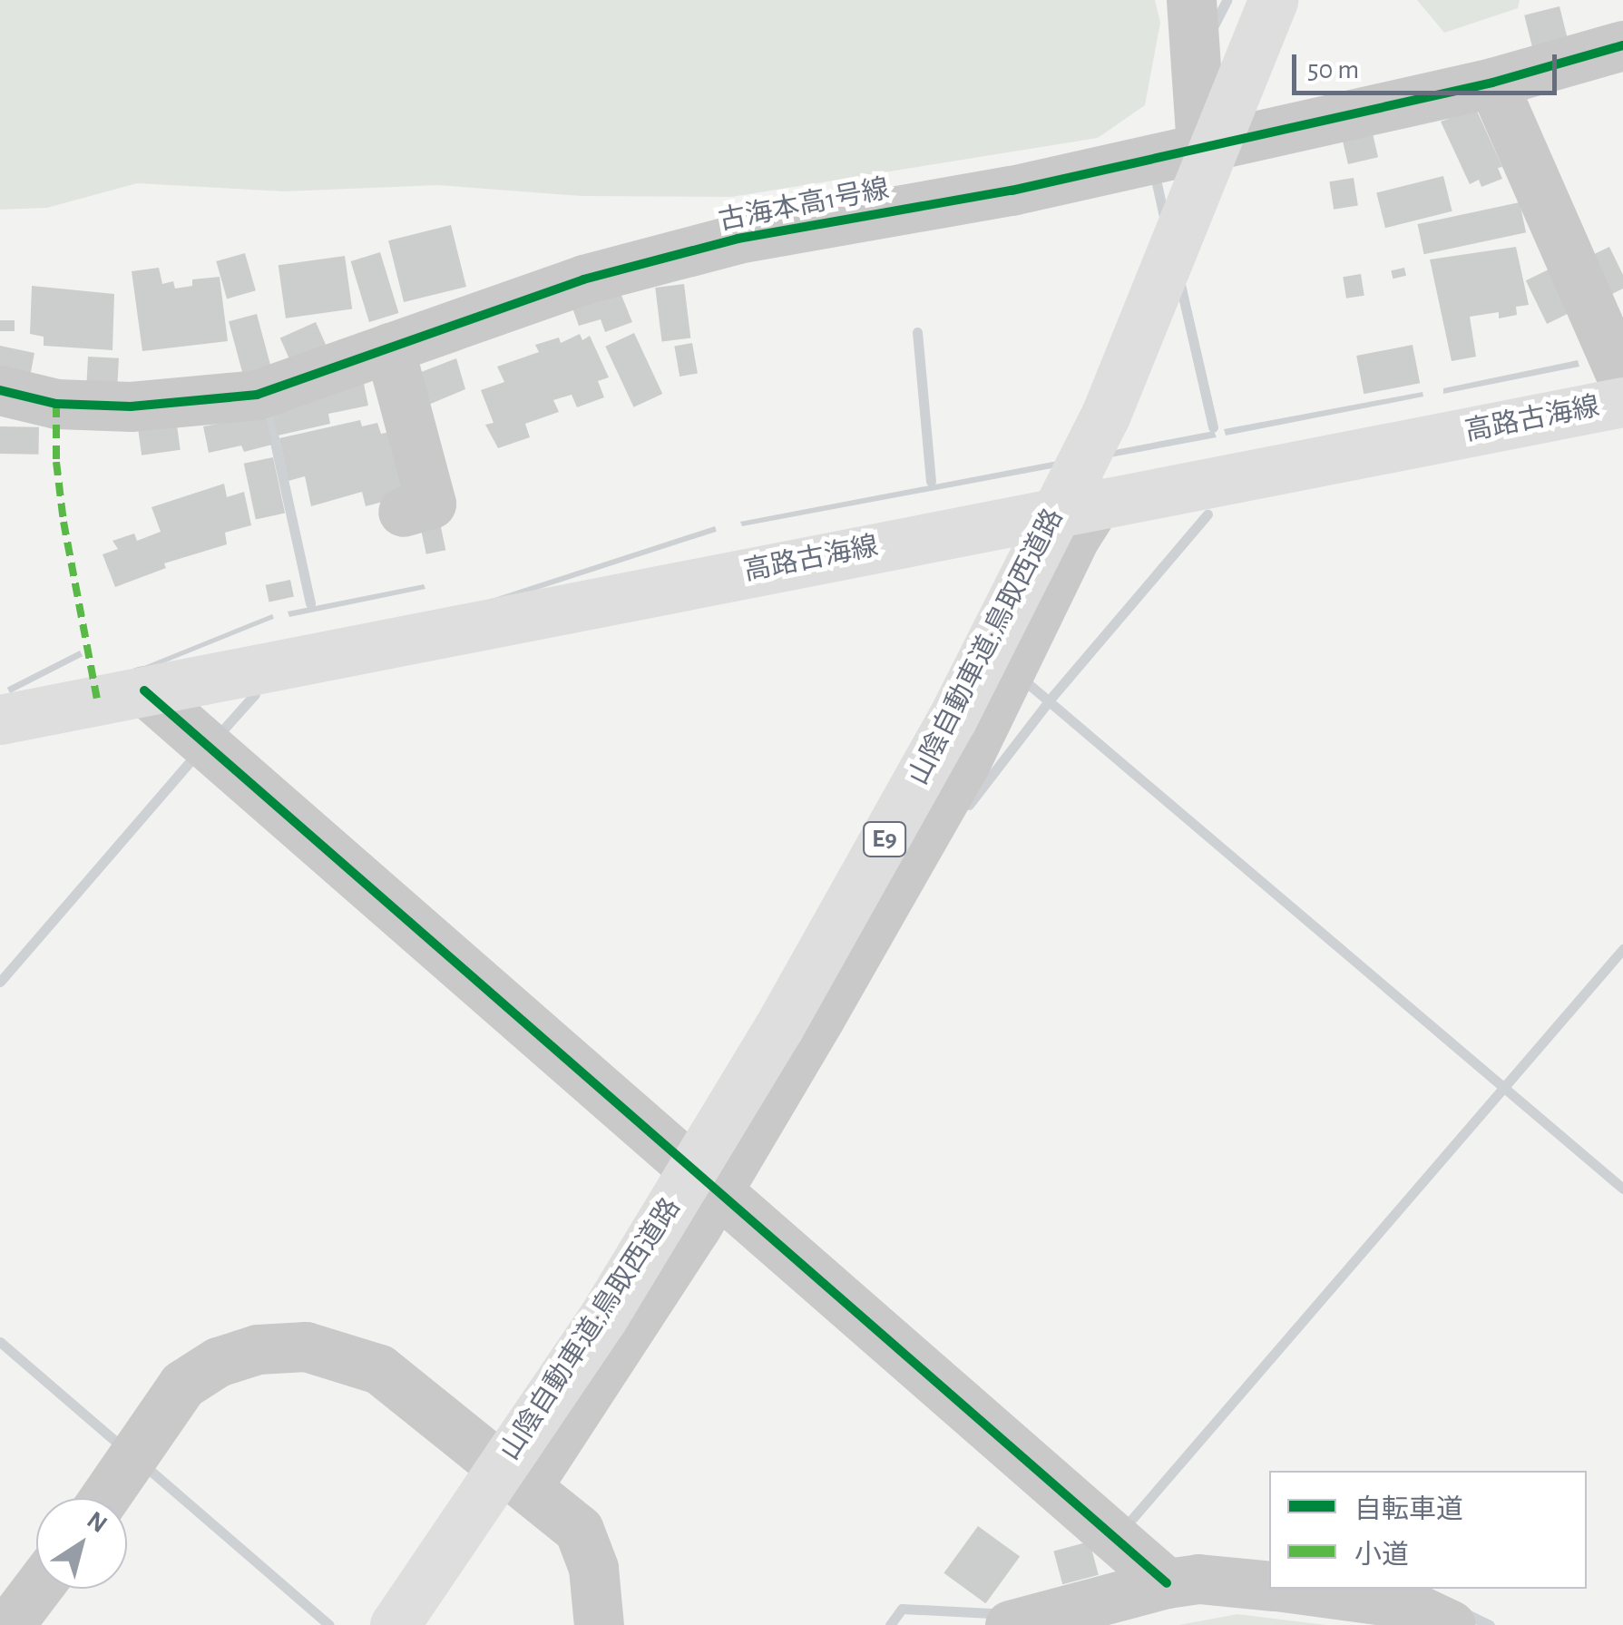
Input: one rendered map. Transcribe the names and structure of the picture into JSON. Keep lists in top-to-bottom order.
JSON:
{
  "streets": {
    "main road": ["高路古海線", "山陰自動車道;鳥取西道路", "E9"],
    "street": ["古海本高1号線"]
  },
  "legend": ["自転車道", "小道"],
  "scale_bar": "50 m",
  "north": "top right"
}
